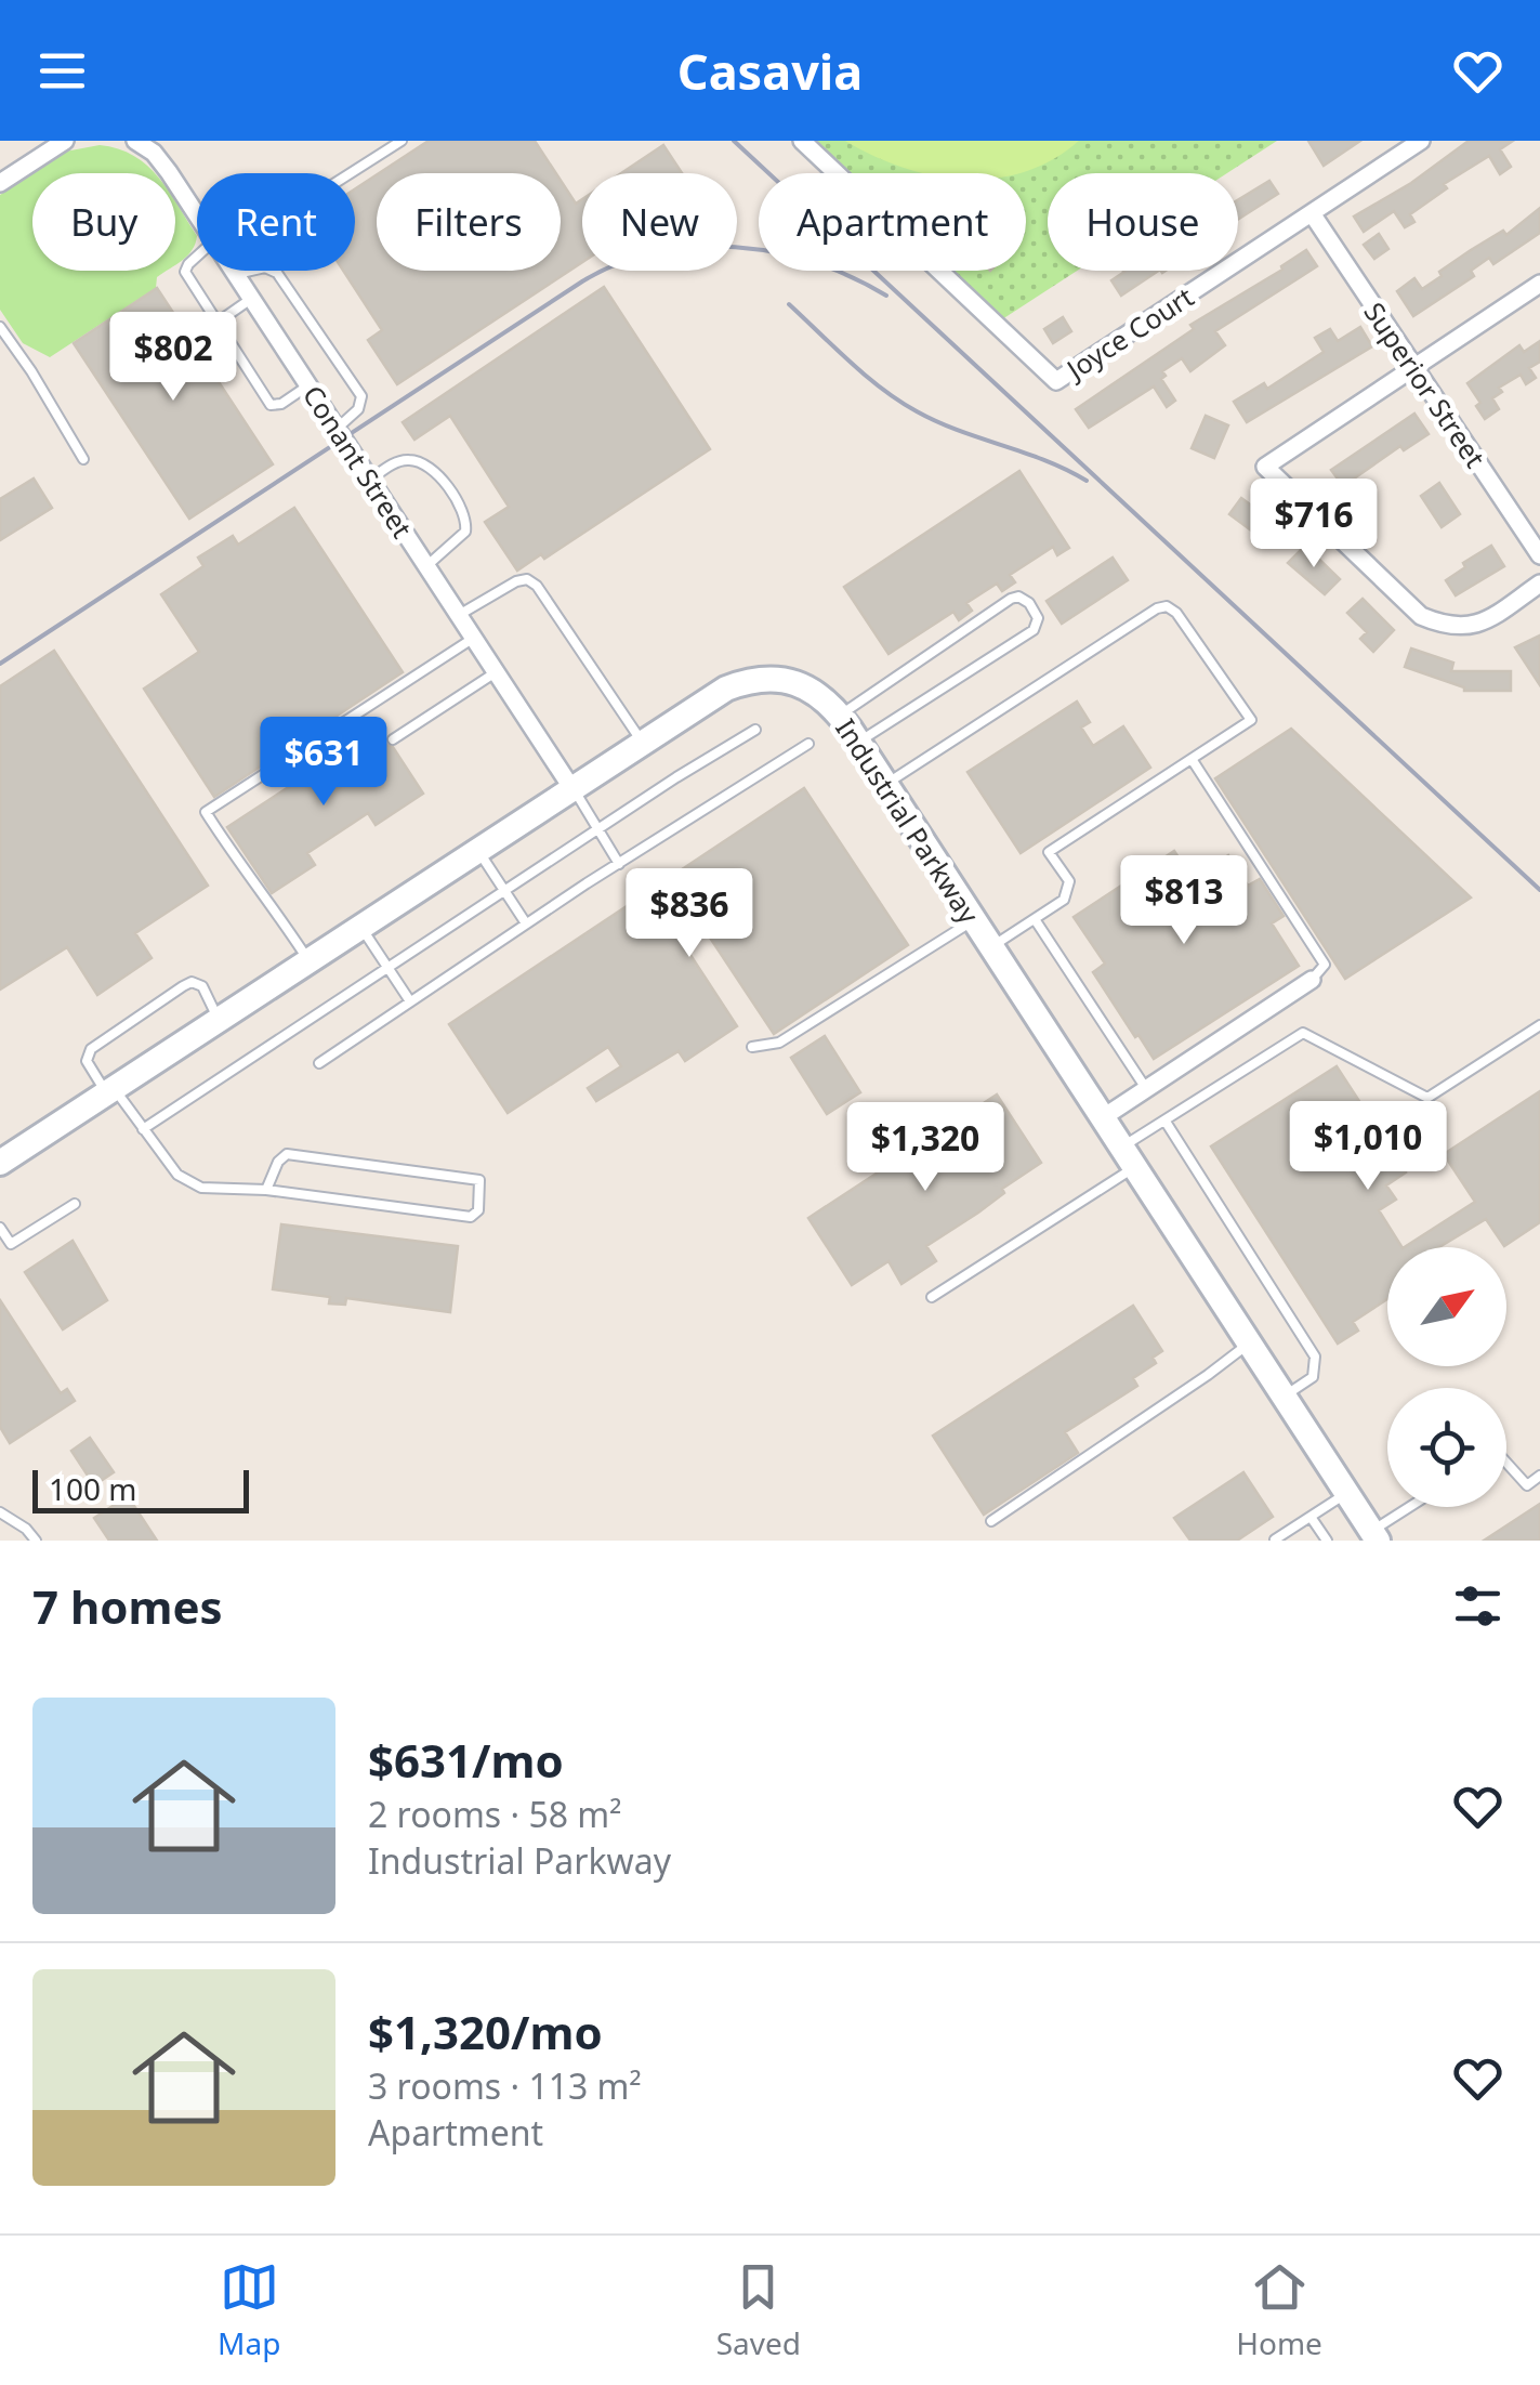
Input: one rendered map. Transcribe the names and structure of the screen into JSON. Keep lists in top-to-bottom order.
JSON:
{
  "streets": {
    "street": [
      "Joyce Court",
      "Superior Street",
      "Conant Street",
      "Industrial Parkway"
    ]
  },
  "crossings": [
    ["Joyce Court", "Superior Street"],
    ["Conant Street", "Industrial Parkway"]
  ],
  "scale_bar": "100 m",
  "north": "top right",
  "page": {
    "header": "Casavia",
    "chip": [
      "Buy",
      "Rent",
      "Filters",
      "New",
      "Apartment",
      "House"
    ],
    "price": [
      "$802",
      "$716",
      "$631",
      "$813",
      "$836",
      "$1,010",
      "$1,320"
    ],
    "scale": "100 m",
    "heading": "7 homes",
    "list": [
      {
        "name": "$631/mo",
        "note": "2 rooms · 58 m² · Industrial Parkway"
      },
      {
        "name": "$1,320/mo",
        "note": "3 rooms · 113 m² · Apartment"
      }
    ],
    "tabs": ["Map", "Saved", "Home"]
  }
}
